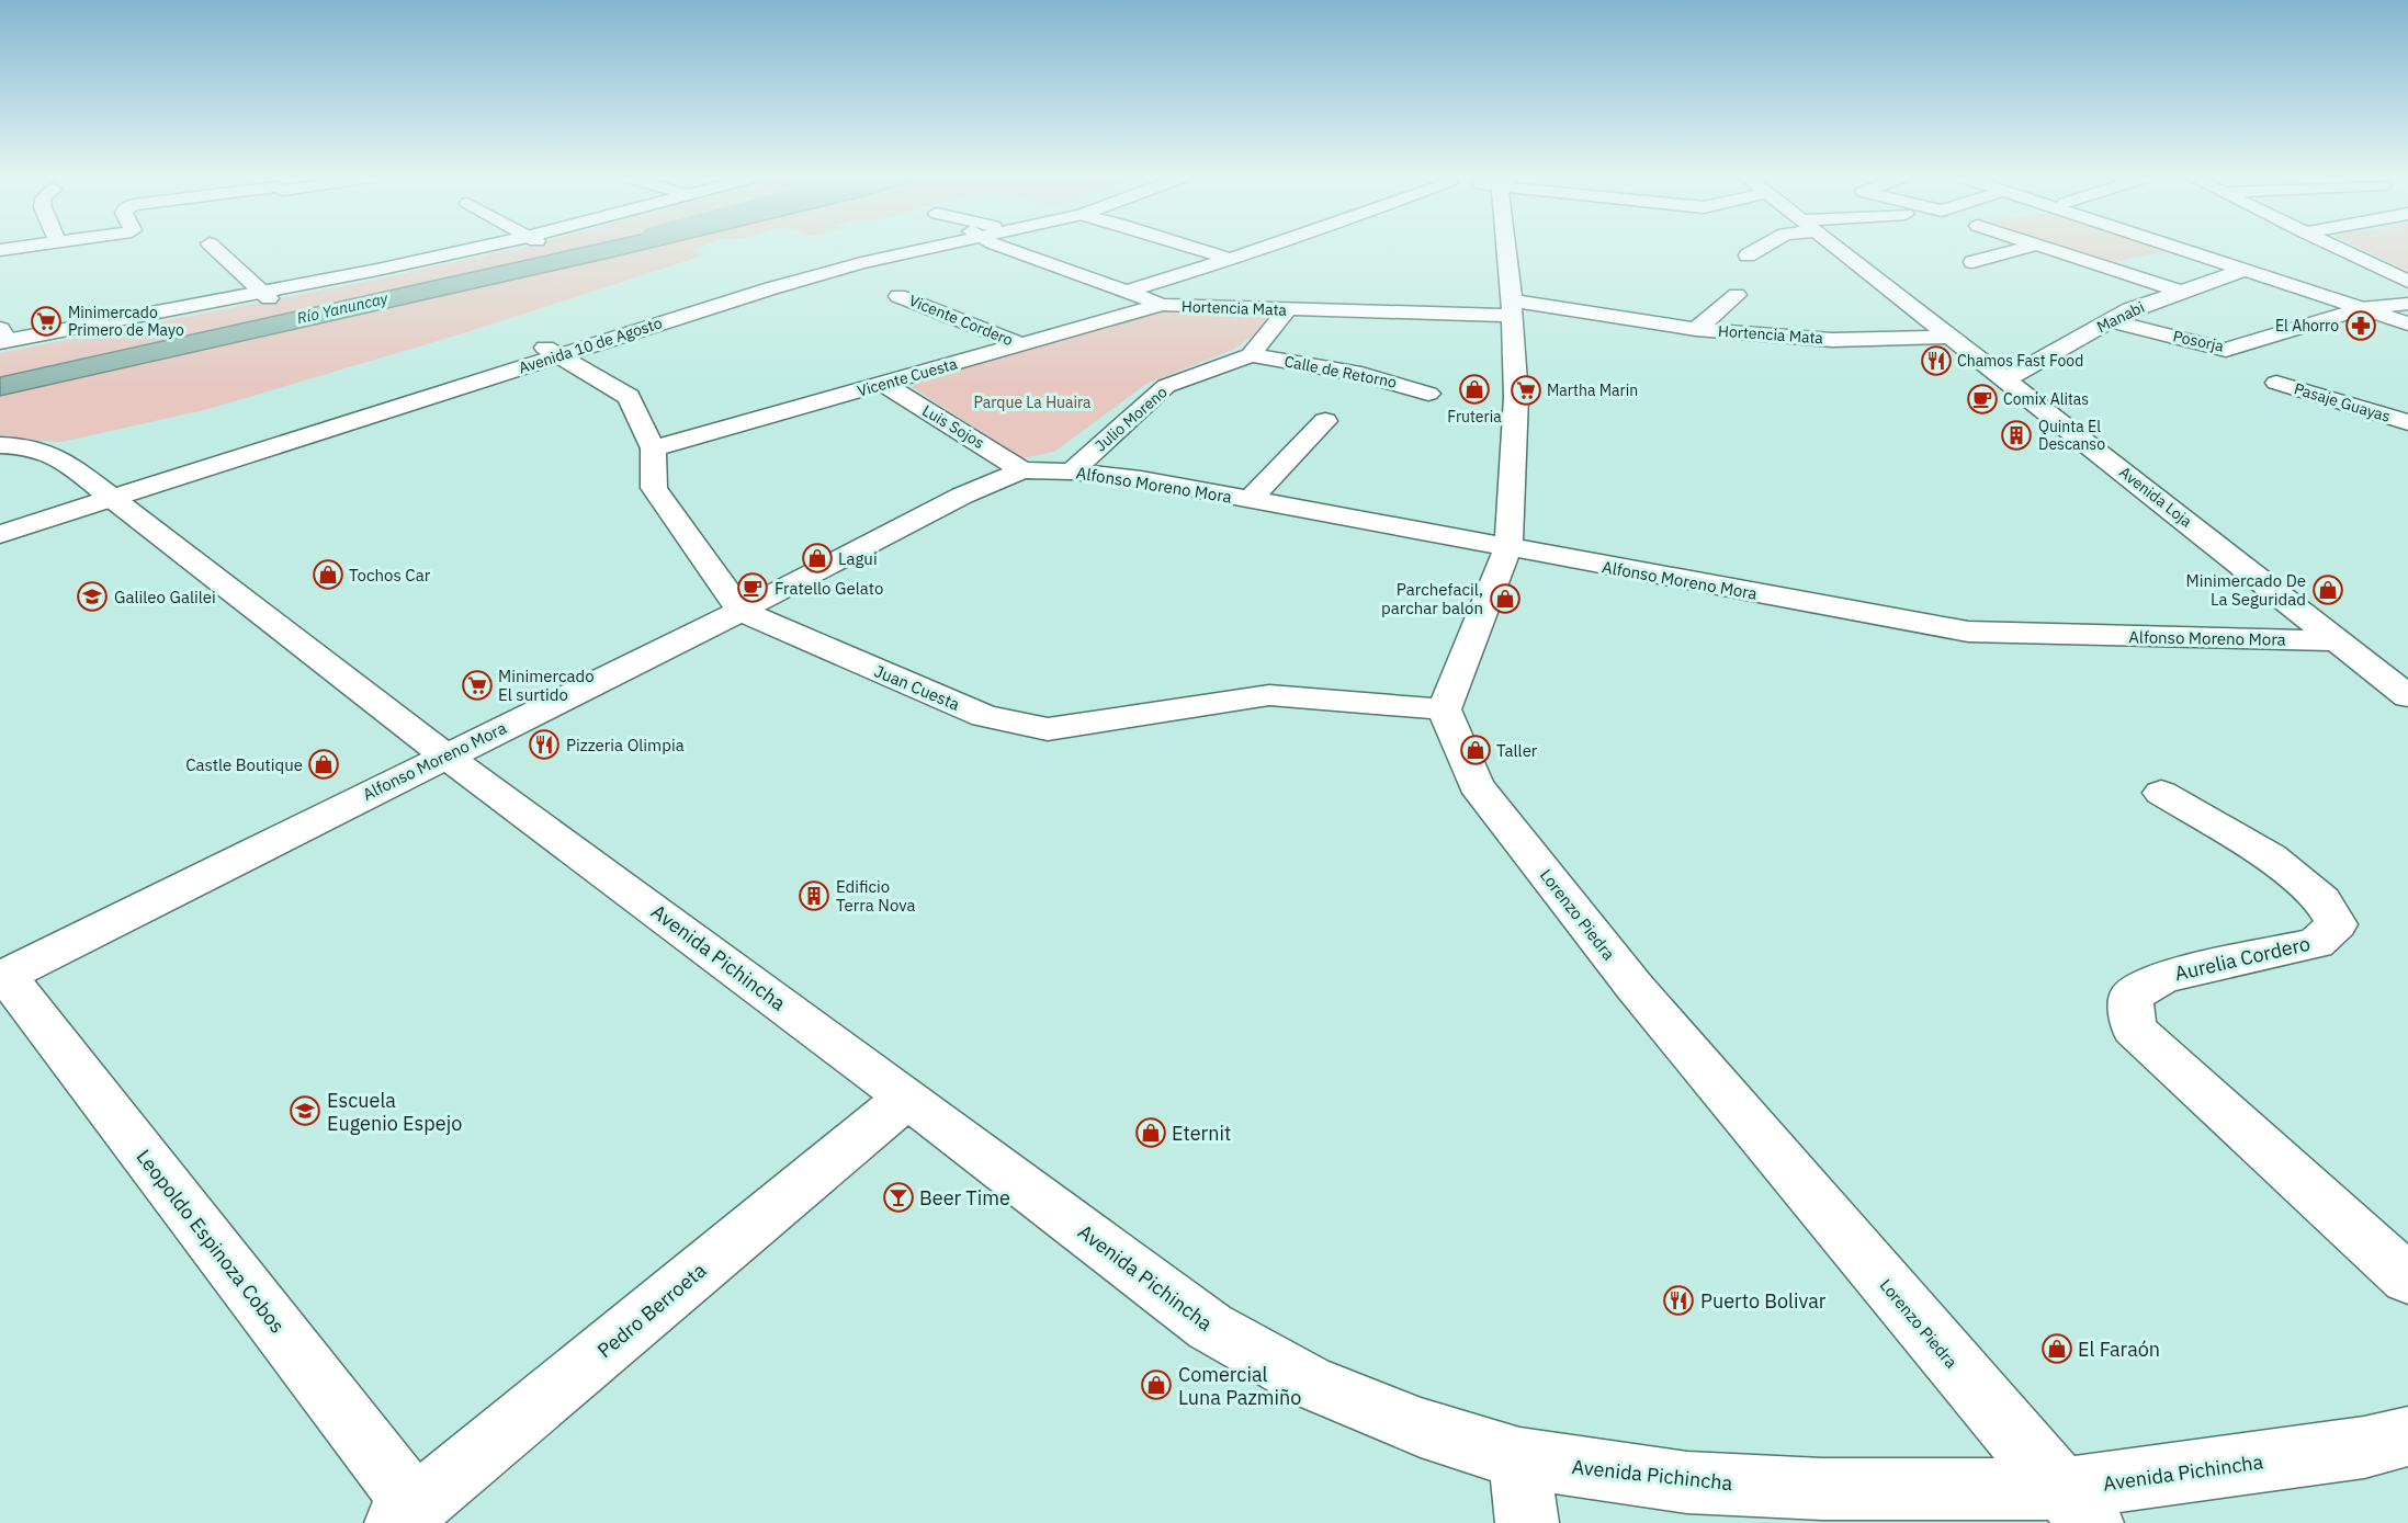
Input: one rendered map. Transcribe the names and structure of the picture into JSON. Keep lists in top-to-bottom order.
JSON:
{
  "streets": {
    "street": [
      "Hortencia Mata",
      "Manabi",
      "Vicente Cordero",
      "Posorja",
      "Avenida 10 de Agosto",
      "Calle de Retorno",
      "Vicente Cuesta",
      "Pasaje Guayas",
      "Julio Moreno",
      "Luis Sojos",
      "Alfonso Moreno Mora",
      "Avenida Loja",
      "Juan Cuesta",
      "Lorenzo Piedra",
      "Avenida Pichincha",
      "Aurelia Cordero",
      "Leopoldo Espinoza Cobos",
      "Pedro Berroeta"
    ]
  },
  "crossings": [
    ["Hortencia Mata", "Vicente Cuesta"],
    ["Hortencia Mata", "Avenida Loja"],
    ["Manabi", "Posorja"],
    ["Manabi", "Avenida Loja"],
    ["Vicente Cordero", "Vicente Cuesta"],
    ["Avenida 10 de Agosto", "Avenida Pichincha"],
    ["Calle de Retorno", "Julio Moreno"],
    ["Vicente Cuesta", "Luis Sojos"],
    ["Julio Moreno", "Alfonso Moreno Mora"],
    ["Luis Sojos", "Alfonso Moreno Mora"],
    ["Alfonso Moreno Mora", "Avenida Loja"],
    ["Alfonso Moreno Mora", "Juan Cuesta"],
    ["Alfonso Moreno Mora", "Avenida Pichincha"],
    ["Alfonso Moreno Mora", "Leopoldo Espinoza Cobos"],
    ["Juan Cuesta", "Lorenzo Piedra"],
    ["Lorenzo Piedra", "Avenida Pichincha"],
    ["Avenida Pichincha", "Pedro Berroeta"],
    ["Leopoldo Espinoza Cobos", "Pedro Berroeta"]
  ],
  "water": ["Río Yanuncay"],
  "parks": ["Parque La Huaira"],
  "places": {
    "supermarket": ["Minimercado Primero de Mayo", "Martha Marin", "Minimercado El surtido"],
    "pharmacy": ["El Ahorro"],
    "restaurant": ["Chamos Fast Food", "Pizzeria Olimpia", "Puerto Bolivar"],
    "shop": [
      "Fruteria",
      "Lagui",
      "Tochos Car",
      "Minimercado De La Seguridad",
      "Parchefacil, parchar balon",
      "Taller",
      "Castle Boutique",
      "Eternit",
      "El Faraón",
      "Comercial Luna Pazmiño"
    ],
    "cafe": ["Comix Alitas", "Fratello Gelato"],
    "building": ["Quinta El Descanso", "Edificio Terra Nova"],
    "school or university": ["Galileo Galilei", "Escuela Eugenio Espejo"],
    "bar": ["Beer Time"]
  }
}
